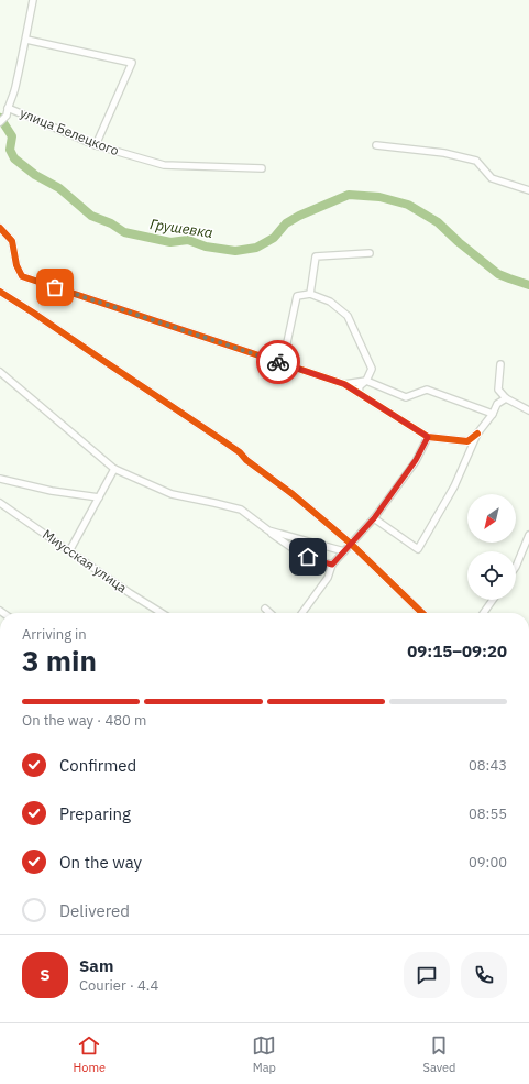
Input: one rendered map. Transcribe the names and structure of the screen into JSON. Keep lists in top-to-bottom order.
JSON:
{
  "streets": {
    "street": ["улица Белецкого", "Миусская улица"]
  },
  "water": ["Грушевка"],
  "north": "bottom left",
  "page": {
    "heading": ["3 min", "Arriving in", "09:15–09:20"],
    "panel": ["Sam", "Courier · 4.4"],
    "bar": "On the way · 480 m",
    "list": [
      ["Confirmed", "08:43"],
      ["Preparing", "08:55"],
      ["On the way", "09:00"],
      "Delivered"
    ],
    "round": "S",
    "tabs": ["Home", "Map", "Saved"]
  }
}
